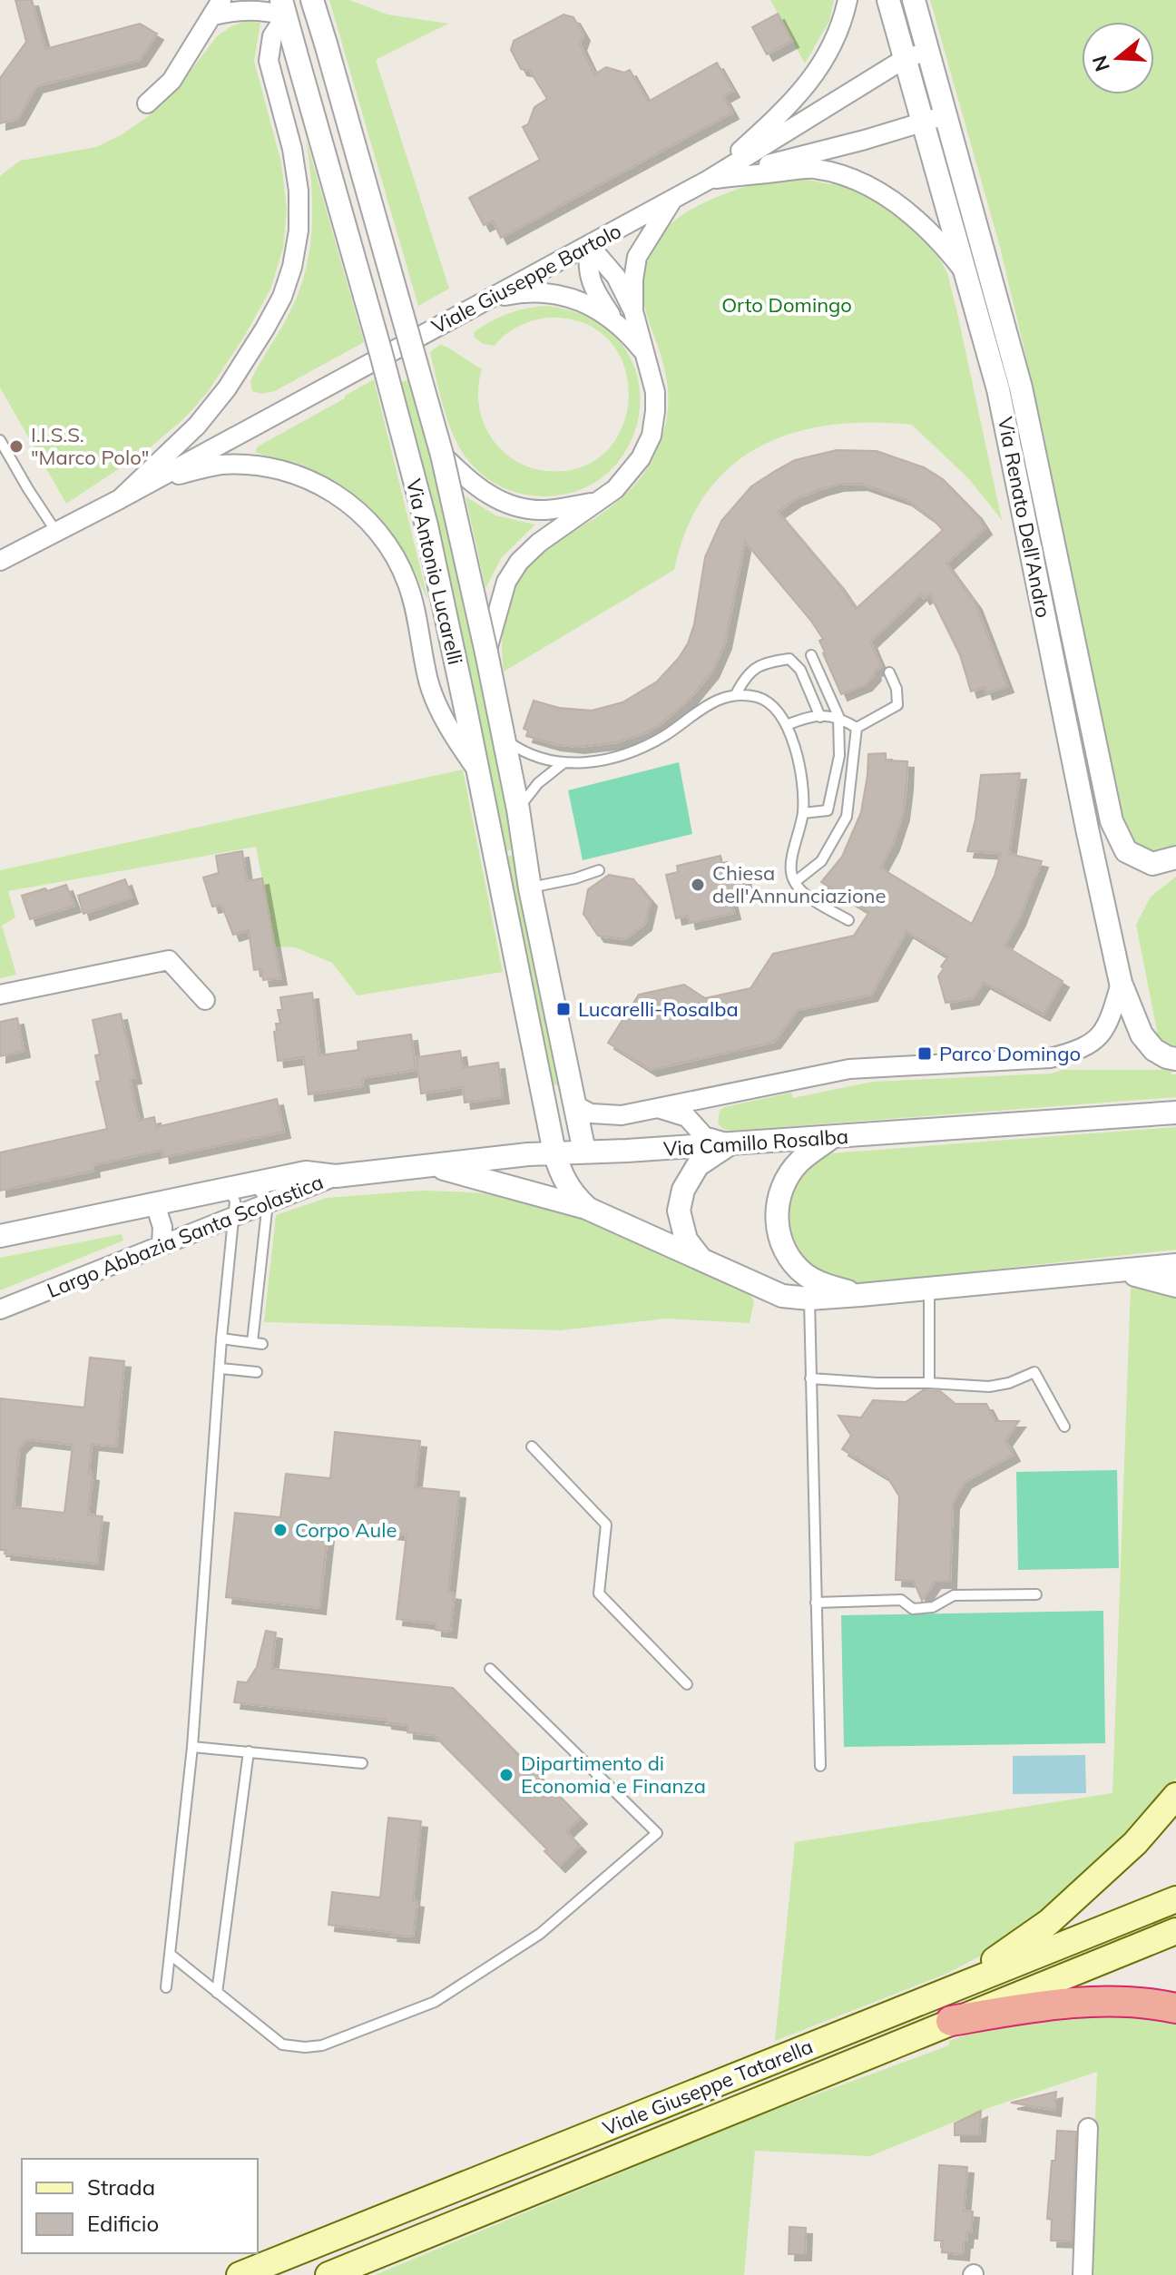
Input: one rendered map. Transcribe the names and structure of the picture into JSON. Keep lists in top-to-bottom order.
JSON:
{
  "streets": {
    "main road": ["Viale Giuseppe Tatarella"],
    "street": [
      "Viale Giuseppe Bartolo",
      "Via Renato Dell'Andro",
      "Via Antonio Lucarelli",
      "Via Camillo Rosalba",
      "Largo Abbazia Santa Scolastica"
    ]
  },
  "crossings": [
    ["Viale Giuseppe Bartolo", "Via Renato Dell'Andro"],
    ["Via Antonio Lucarelli", "Via Camillo Rosalba"],
    ["Via Camillo Rosalba", "Largo Abbazia Santa Scolastica"]
  ],
  "parks": ["Orto Domingo"],
  "places": {
    "other": [
      "I.I.S.S. \"Marco Polo\"",
      "Chiesa dell'Annunciazione",
      "Corpo Aule",
      "Dipartimento di Economia e Finanza"
    ],
    "transit": ["Lucarelli-Rosalba", "Parco Domingo"]
  },
  "legend": ["Strada", "Edificio"],
  "north": "left"
}
